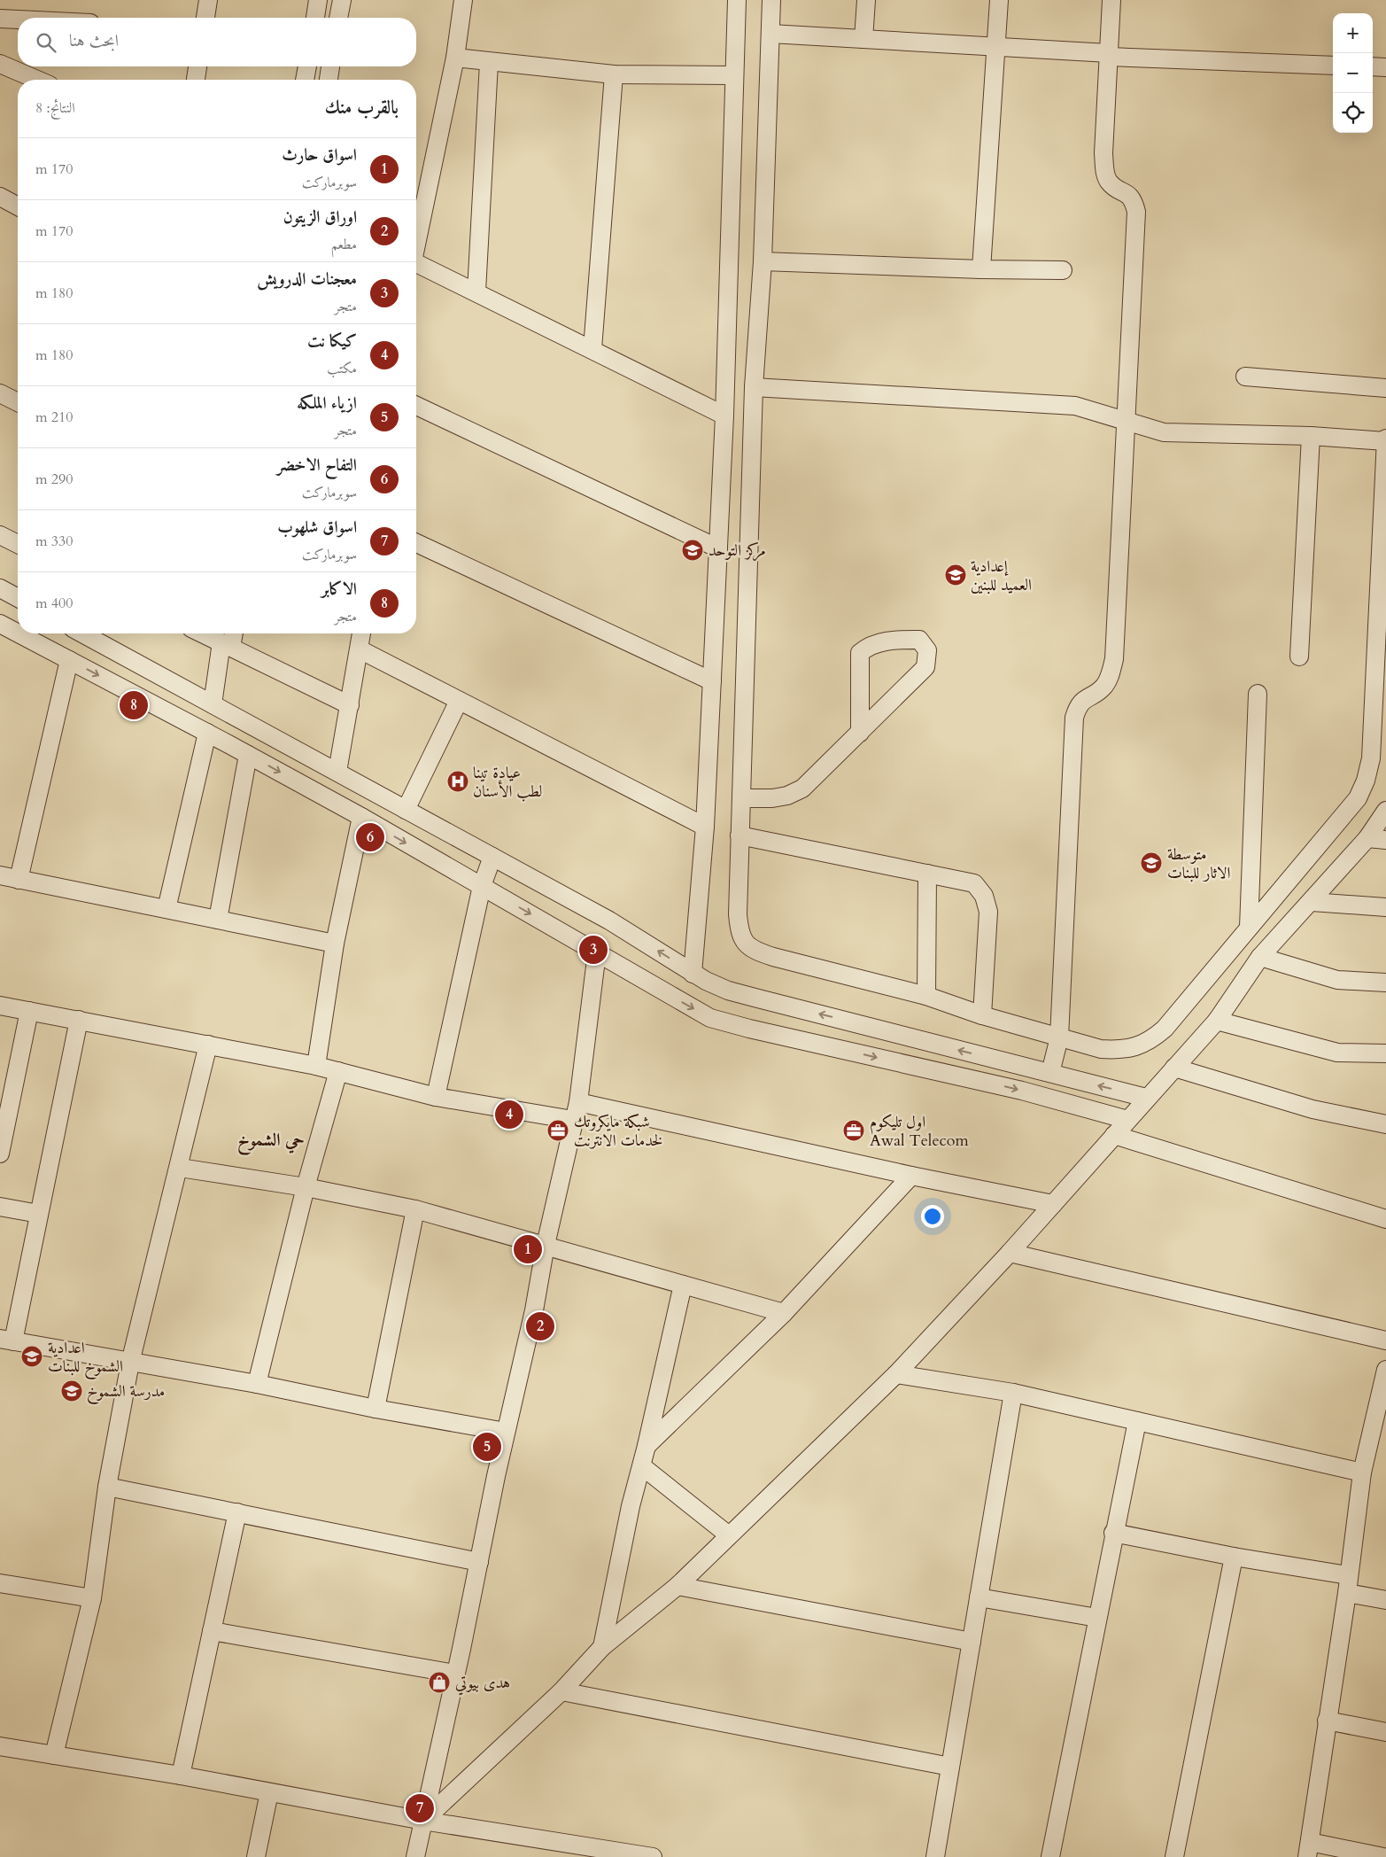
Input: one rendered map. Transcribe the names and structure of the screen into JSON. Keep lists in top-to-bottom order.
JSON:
{
  "districts": ["حي الشموخ"],
  "places": {
    "school or university": [
      "مركز التوحد",
      "إعدادية العميد للبنين",
      "متوسطة الاثار للبنات",
      "اعدادية الشموخ للبنات",
      "مدرسة الشموخ"
    ],
    "hospital": ["عيادة تينا لطب الأسنان"],
    "office": ["شبكة مايكروتك لخدمات الانترنت", "اول تليكوم Awal Telecom"],
    "shop": ["هدى بيوتي"]
  },
  "page": {
    "map_buttons": ["+", "−"],
    "search": "ابحث هنا",
    "heading": ["بالقرب منك", "النتائج: 8"],
    "list": [
      {
        "mark": "1",
        "name": "اسواق حارث",
        "note": "سوبرماركت",
        "value": "170 m"
      },
      {
        "mark": "2",
        "name": "اوراق الزيتون",
        "note": "مطعم",
        "value": "170 m"
      },
      {
        "mark": "3",
        "name": "معجنات الدرويش",
        "note": "متجر",
        "value": "180 m"
      },
      {
        "mark": "4",
        "name": "كيكا نت",
        "note": "مكتب",
        "value": "180 m"
      },
      {
        "mark": "5",
        "name": "ازياء الملكه",
        "note": "متجر",
        "value": "210 m"
      },
      {
        "mark": "6",
        "name": "التفاح الاخضر",
        "note": "سوبرماركت",
        "value": "290 m"
      },
      {
        "mark": "7",
        "name": "اسواق شلهوب",
        "note": "سوبرماركت",
        "value": "330 m"
      },
      {
        "mark": "8",
        "name": "الاكابر",
        "note": "متجر",
        "value": "400 m"
      }
    ],
    "pins": [
      "8",
      "6",
      "3",
      "4",
      "1",
      "2",
      "5",
      "7"
    ]
  }
}
